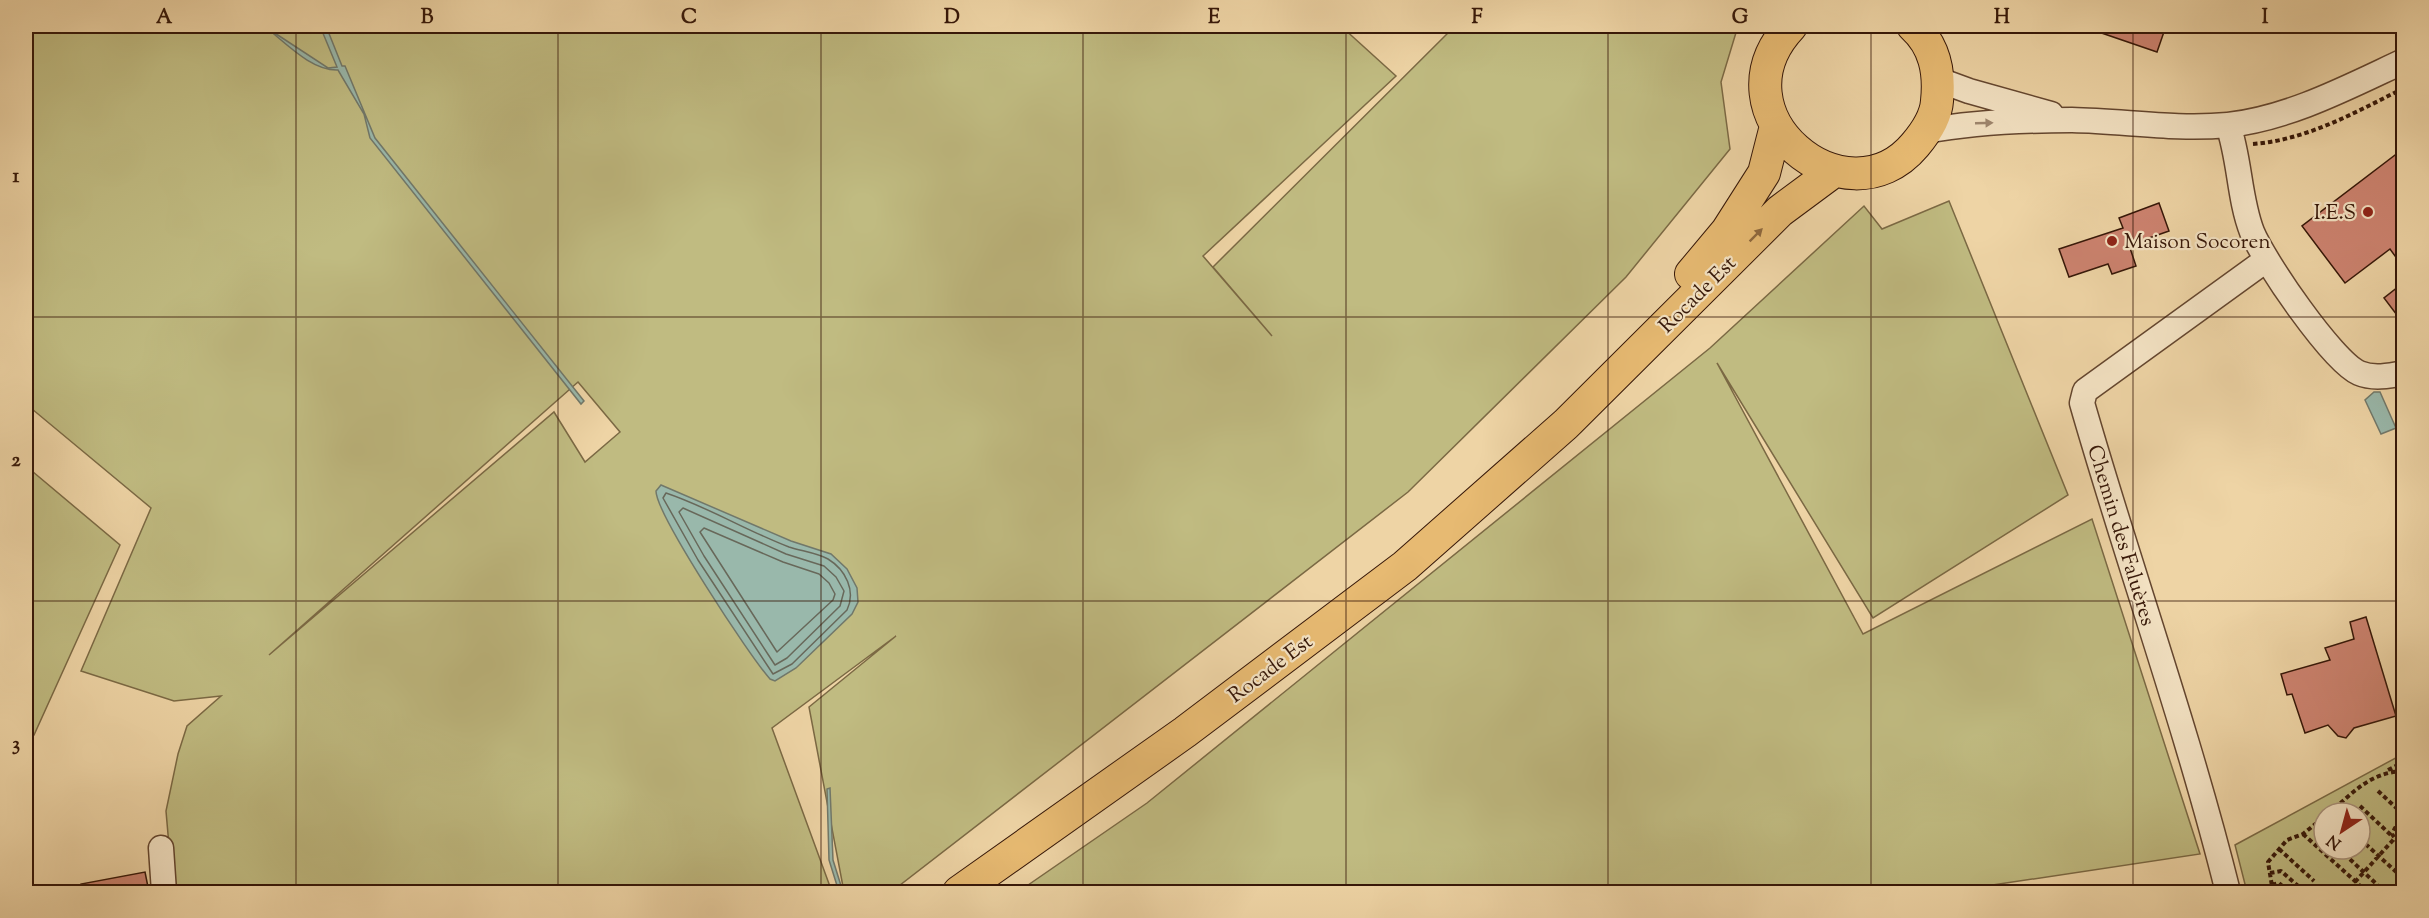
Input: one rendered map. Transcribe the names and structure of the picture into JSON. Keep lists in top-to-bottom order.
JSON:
{
  "streets": {
    "main road": ["Rocade Est"],
    "street": ["Chemin des Faluères"]
  },
  "places": ["I.E.S", "Maison Socoren"],
  "north": "bottom left",
  "grid": {
    "columns": [
      "A",
      "B",
      "C",
      "D",
      "E",
      "F",
      "G",
      "H",
      "I"
    ],
    "rows": ["1", "2", "3"]
  }
}
